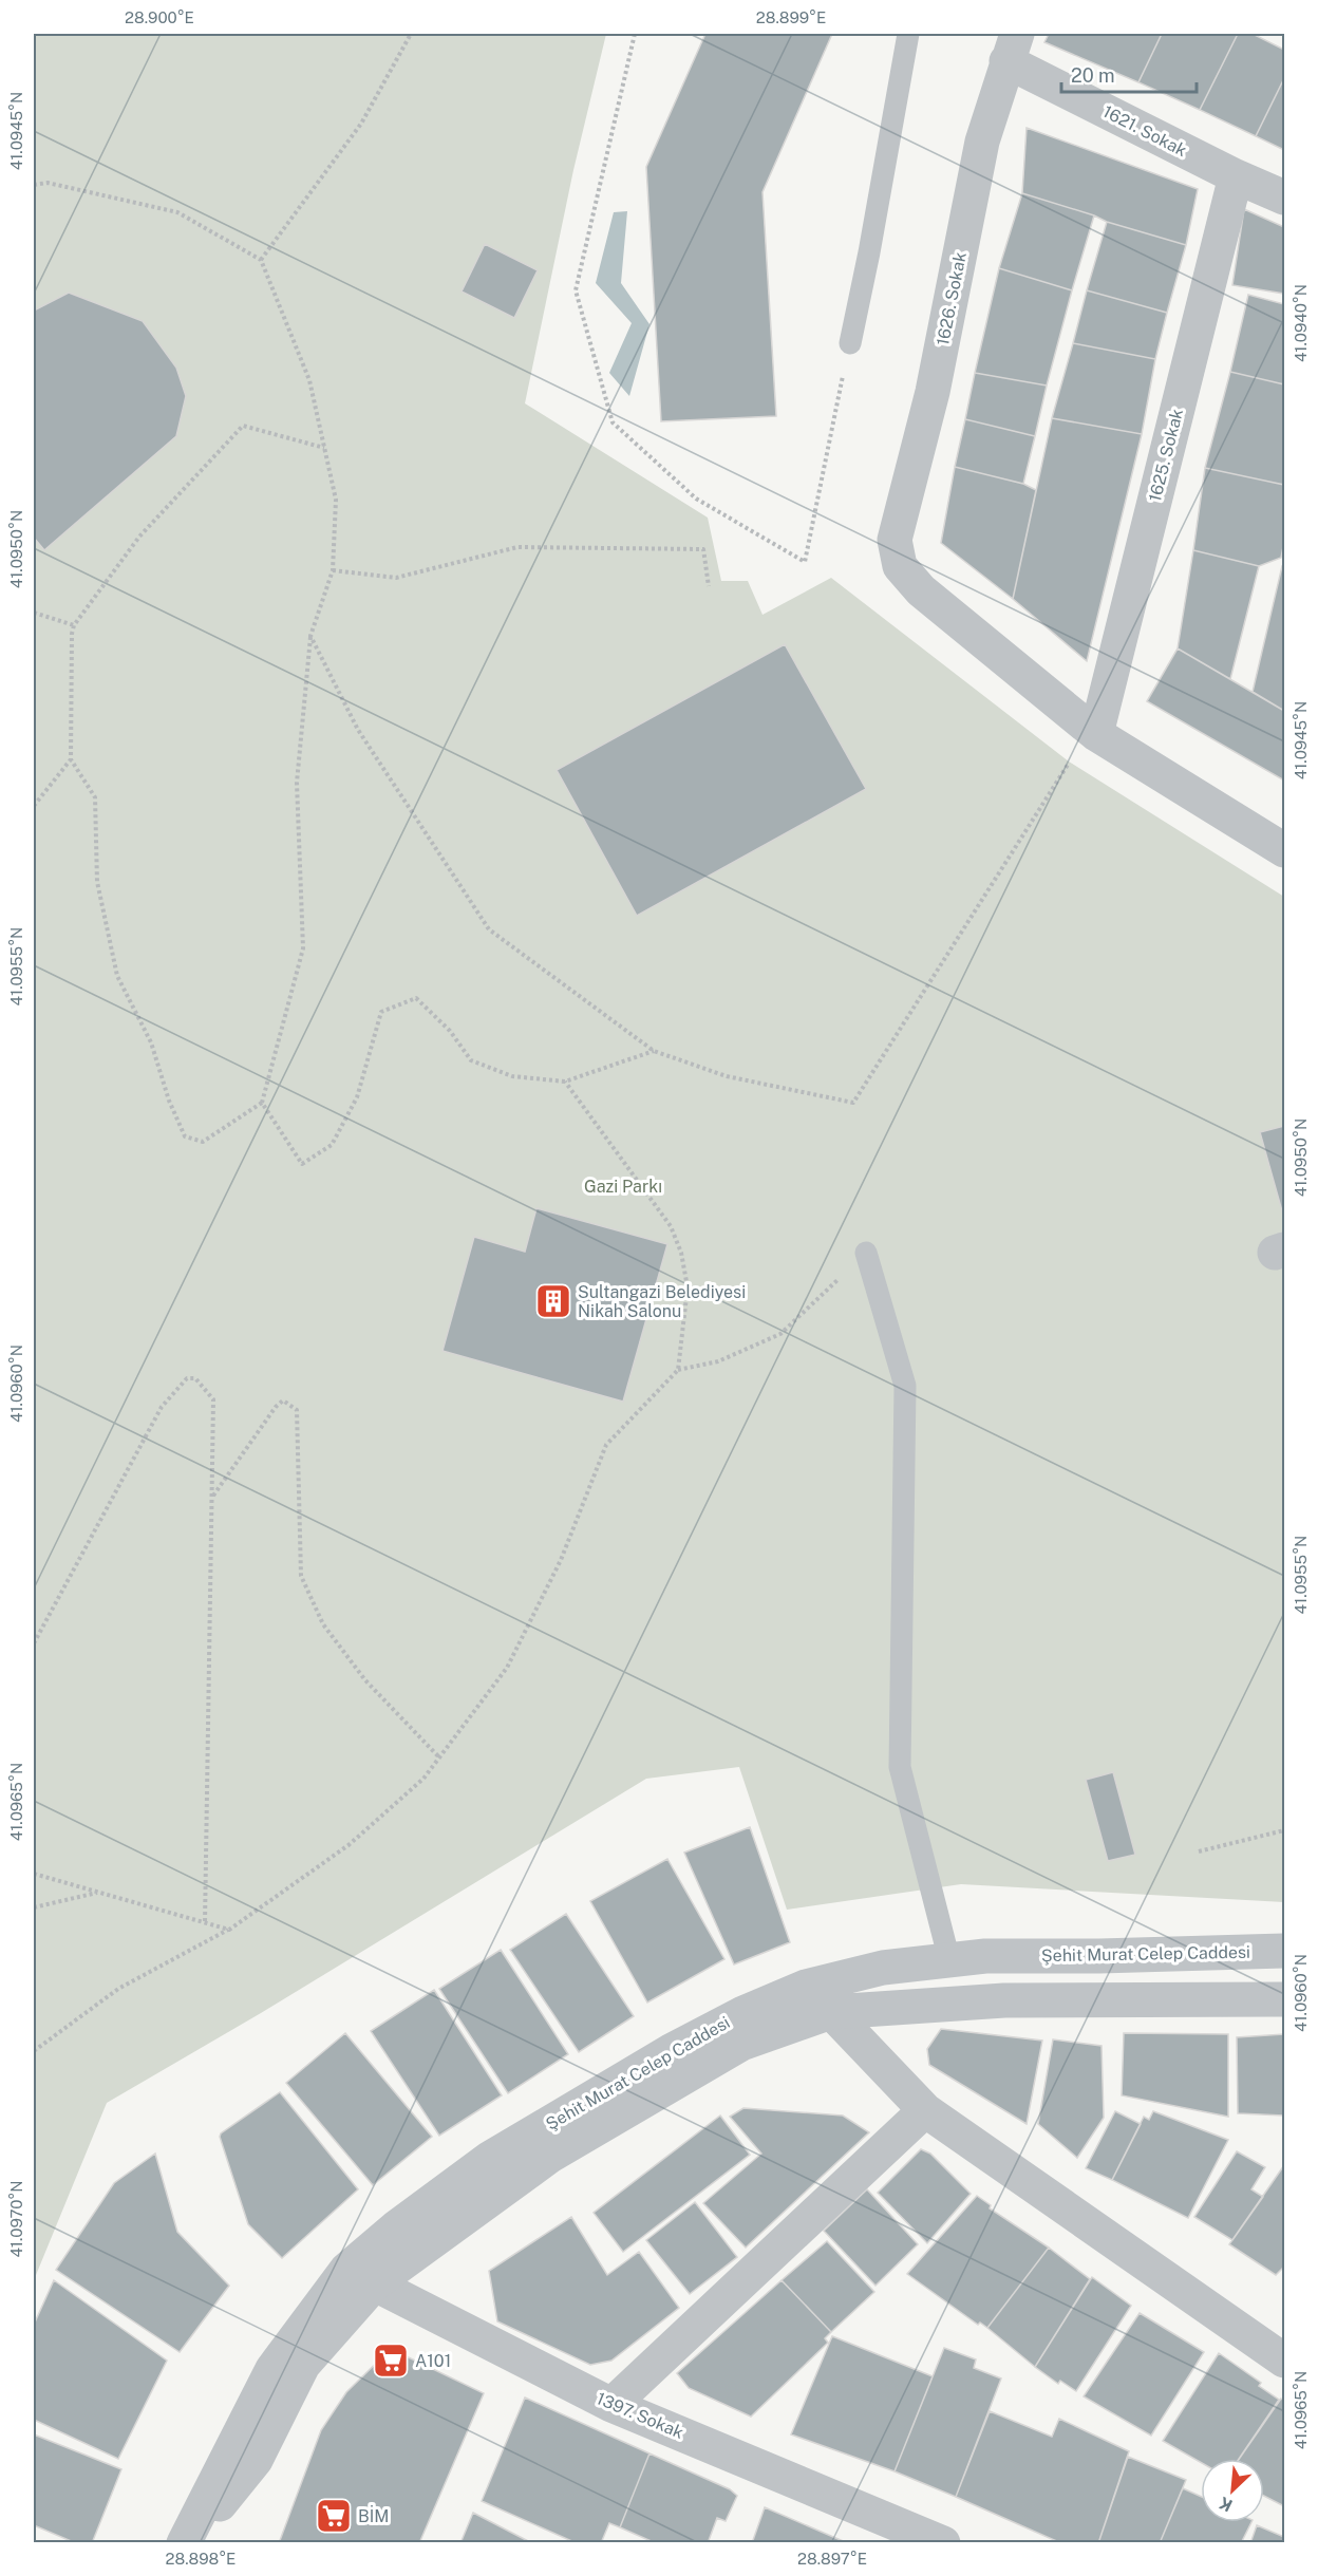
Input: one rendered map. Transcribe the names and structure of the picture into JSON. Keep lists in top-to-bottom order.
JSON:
{
  "streets": {
    "street": [
      "1621. Sokak",
      "1626. Sokak",
      "1625. Sokak",
      "Şehit Murat Celep Caddesi",
      "1397. Sokak"
    ]
  },
  "crossings": [
    ["1621. Sokak", "1626. Sokak"],
    ["1621. Sokak", "1625. Sokak"],
    ["1626. Sokak", "1625. Sokak"],
    ["Şehit Murat Celep Caddesi", "1397. Sokak"]
  ],
  "parks": ["Gazi Parkı"],
  "places": {
    "building": ["Sultangazi Belediyesi Nikah Salonu"],
    "supermarket": ["A101", "BİM"]
  },
  "scale_bar": "20 m",
  "north": "bottom left",
  "coordinates": [
    "28.900°E",
    "28.899°E",
    "41.0945°N",
    "41.0940°N",
    "41.0950°N",
    "41.0955°N",
    "41.0960°N",
    "41.0965°N",
    "41.0970°N",
    "28.898°E",
    "28.897°E"
  ]
}
